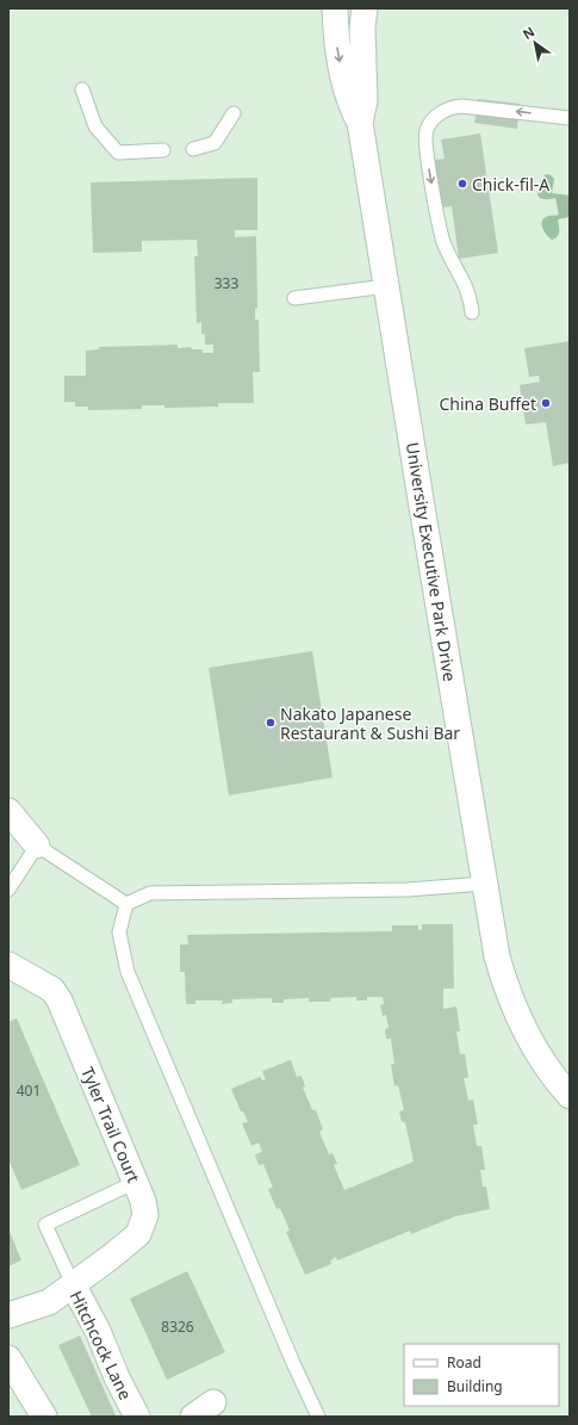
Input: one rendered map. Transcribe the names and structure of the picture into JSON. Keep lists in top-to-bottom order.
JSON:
{
  "streets": {
    "street": ["University Executive Park Drive", "Tyler Trail Court", "Hitchcock Lane"]
  },
  "crossings": [
    ["Tyler Trail Court", "Hitchcock Lane"]
  ],
  "places": ["Chick-fil-A", "China Buffet", "Nakato Japanese Restaurant & Sushi Bar"],
  "house_numbers": ["333", "401", "8326"],
  "legend": ["Road", "Building"],
  "north": "top left"
}
